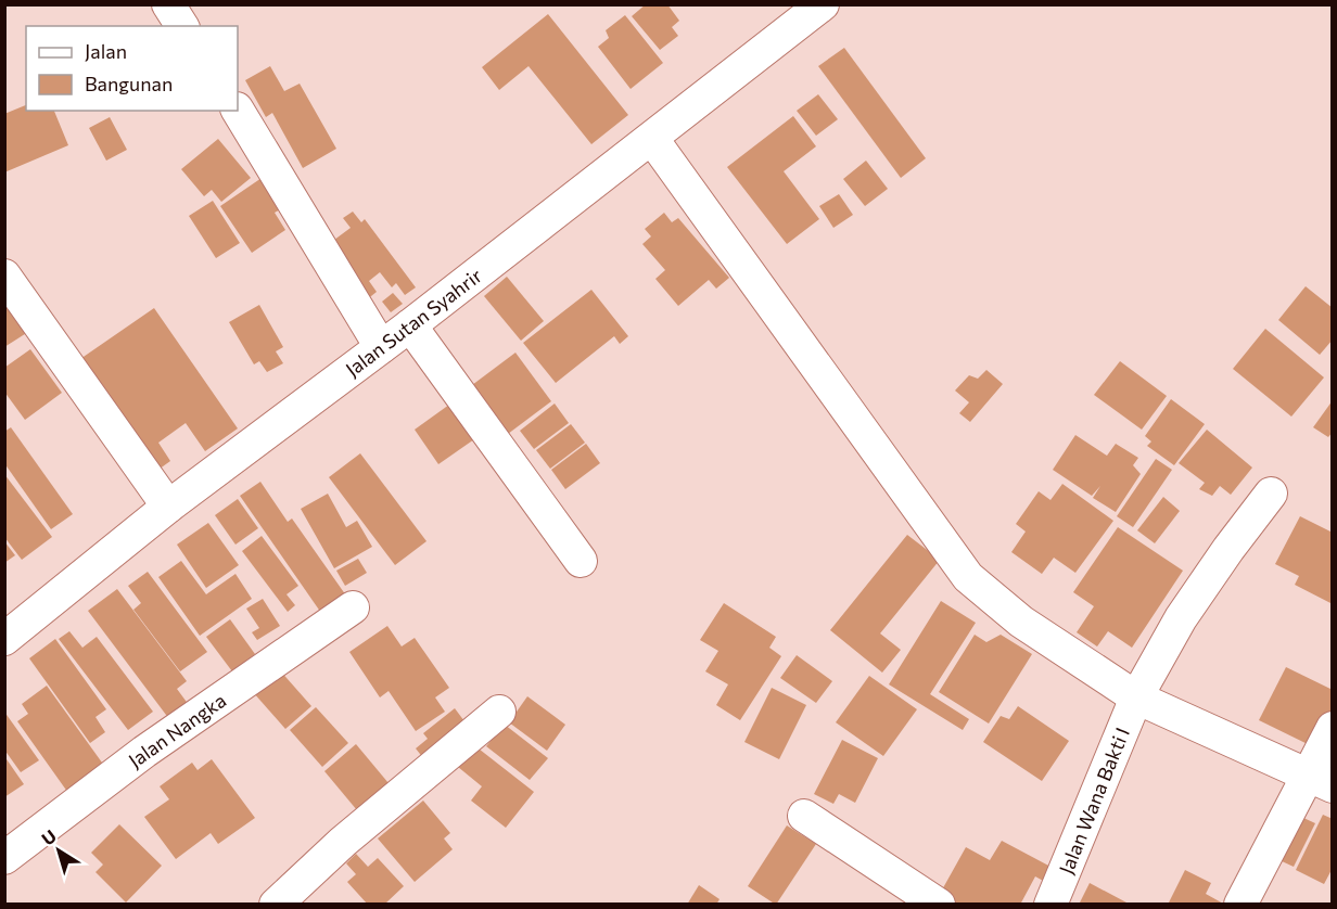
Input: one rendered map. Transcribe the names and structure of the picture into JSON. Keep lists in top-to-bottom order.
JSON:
{
  "streets": {
    "street": ["Jalan Sutan Syahrir", "Jalan Nangka", "Jalan Wana Bakti I"]
  },
  "legend": ["Jalan", "Bangunan"],
  "north": "top left"
}
